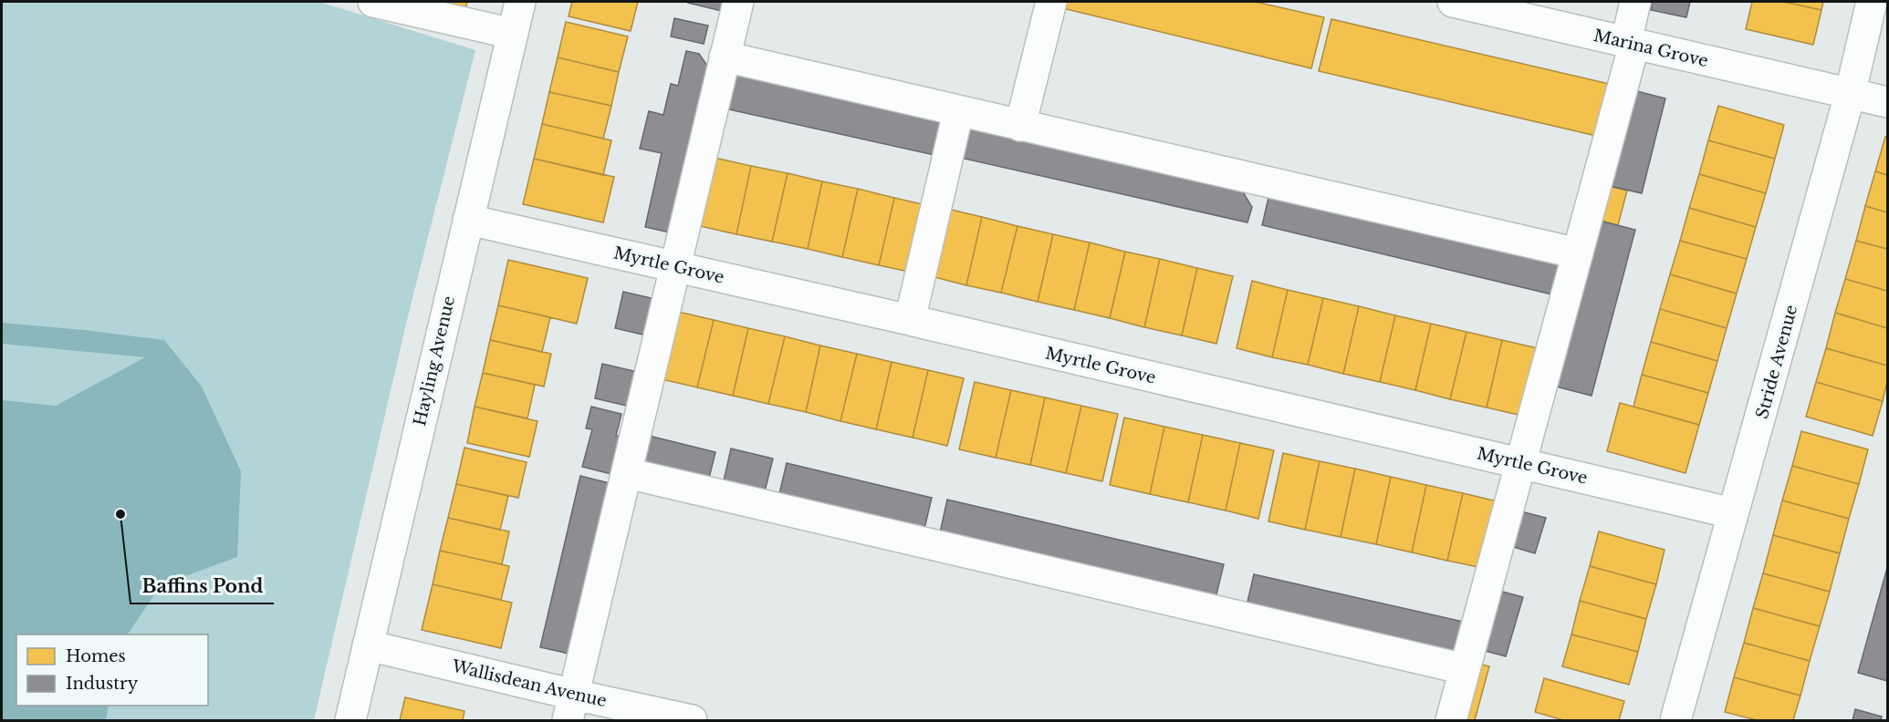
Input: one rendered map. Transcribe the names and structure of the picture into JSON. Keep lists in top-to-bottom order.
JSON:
{
  "streets": {
    "street": [
      "Marina Grove",
      "Myrtle Grove",
      "Hayling Avenue",
      "Stride Avenue",
      "Wallisdean Avenue"
    ]
  },
  "crossings": [
    ["Marina Grove", "Stride Avenue"],
    ["Myrtle Grove", "Hayling Avenue"],
    ["Myrtle Grove", "Stride Avenue"],
    ["Hayling Avenue", "Wallisdean Avenue"]
  ],
  "places": ["Baffins Pond"],
  "legend": ["Homes", "Industry"]
}
